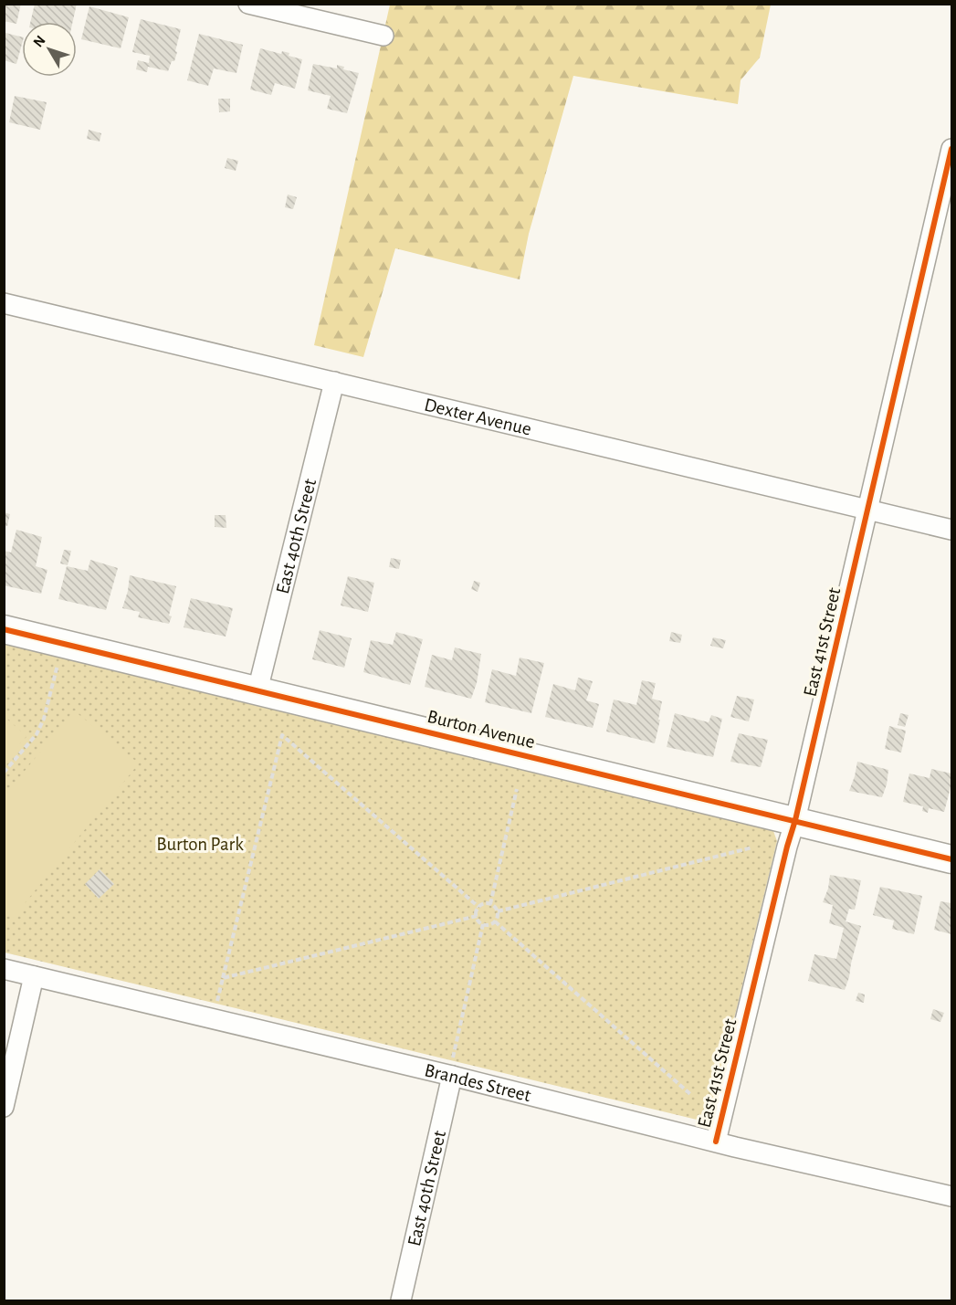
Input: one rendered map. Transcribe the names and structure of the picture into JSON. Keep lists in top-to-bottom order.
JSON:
{
  "streets": {
    "street": [
      "Dexter Avenue",
      "East 40th Street",
      "East 41st Street",
      "Burton Avenue",
      "Brandes Street"
    ]
  },
  "crossings": [
    ["Dexter Avenue", "East 40th Street"],
    ["Dexter Avenue", "East 41st Street"],
    ["East 40th Street", "Burton Avenue"],
    ["East 40th Street", "Brandes Street"],
    ["East 41st Street", "Burton Avenue"],
    ["East 41st Street", "Brandes Street"]
  ],
  "parks": ["Burton Park"],
  "north": "top left"
}
